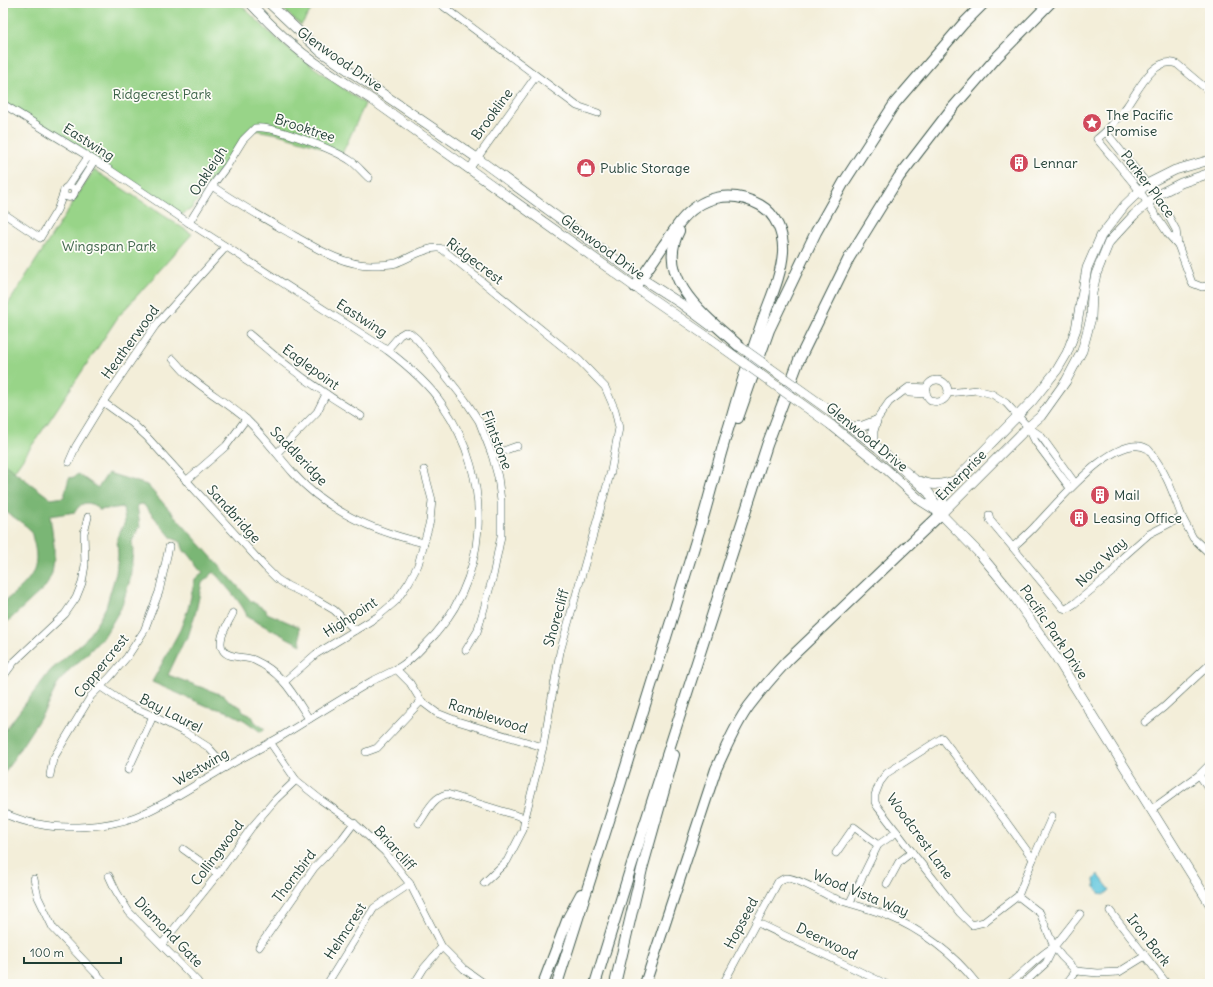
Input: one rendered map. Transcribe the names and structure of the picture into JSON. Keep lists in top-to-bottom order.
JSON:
{
  "streets": {
    "main road": ["Glenwood Drive", "Enterprise", "Pacific Park Drive"],
    "street": [
      "Brookline",
      "Brooktree",
      "Eastwing",
      "Oakleigh",
      "Parker Place",
      "Ridgecrest",
      "Heatherwood",
      "Eaglepoint",
      "Flintstone",
      "Saddleridge",
      "Sandbridge",
      "Nova Way",
      "Highpoint",
      "Shorecliff",
      "Coppercrest",
      "Bay Laurel",
      "Ramblewood",
      "Westwing",
      "Woodcrest Lane",
      "Briarcliff",
      "Collingwood",
      "Thornbird",
      "Wood Vista Way",
      "Hopseed",
      "Helmcrest",
      "Diamond Gate",
      "Iron Bark",
      "Deerwood"
    ]
  },
  "crossings": [
    ["Glenwood Drive", "Brookline"],
    ["Glenwood Drive", "Enterprise"],
    ["Glenwood Drive", "Pacific Park Drive"],
    ["Brooktree", "Oakleigh"],
    ["Eastwing", "Oakleigh"],
    ["Eastwing", "Heatherwood"],
    ["Eastwing", "Flintstone"],
    ["Eastwing", "Ramblewood"],
    ["Eastwing", "Westwing"],
    ["Oakleigh", "Ridgecrest"],
    ["Parker Place", "Enterprise"],
    ["Ridgecrest", "Shorecliff"],
    ["Heatherwood", "Sandbridge"],
    ["Saddleridge", "Highpoint"],
    ["Enterprise", "Pacific Park Drive"],
    ["Sandbridge", "Highpoint"],
    ["Shorecliff", "Ramblewood"],
    ["Coppercrest", "Bay Laurel"],
    ["Bay Laurel", "Westwing"],
    ["Ramblewood", "Westwing"],
    ["Westwing", "Briarcliff"],
    ["Briarcliff", "Collingwood"],
    ["Briarcliff", "Thornbird"],
    ["Briarcliff", "Helmcrest"],
    ["Collingwood", "Diamond Gate"],
    ["Wood Vista Way", "Hopseed"],
    ["Hopseed", "Deerwood"]
  ],
  "parks": ["Ridgecrest Park", "Wingspan Park"],
  "places": {
    "place": ["The Pacific Promise"],
    "building": ["Lennar", "Mail", "Leasing Office"],
    "shop": ["Public Storage"]
  },
  "scale_bar": "100 m"
}
